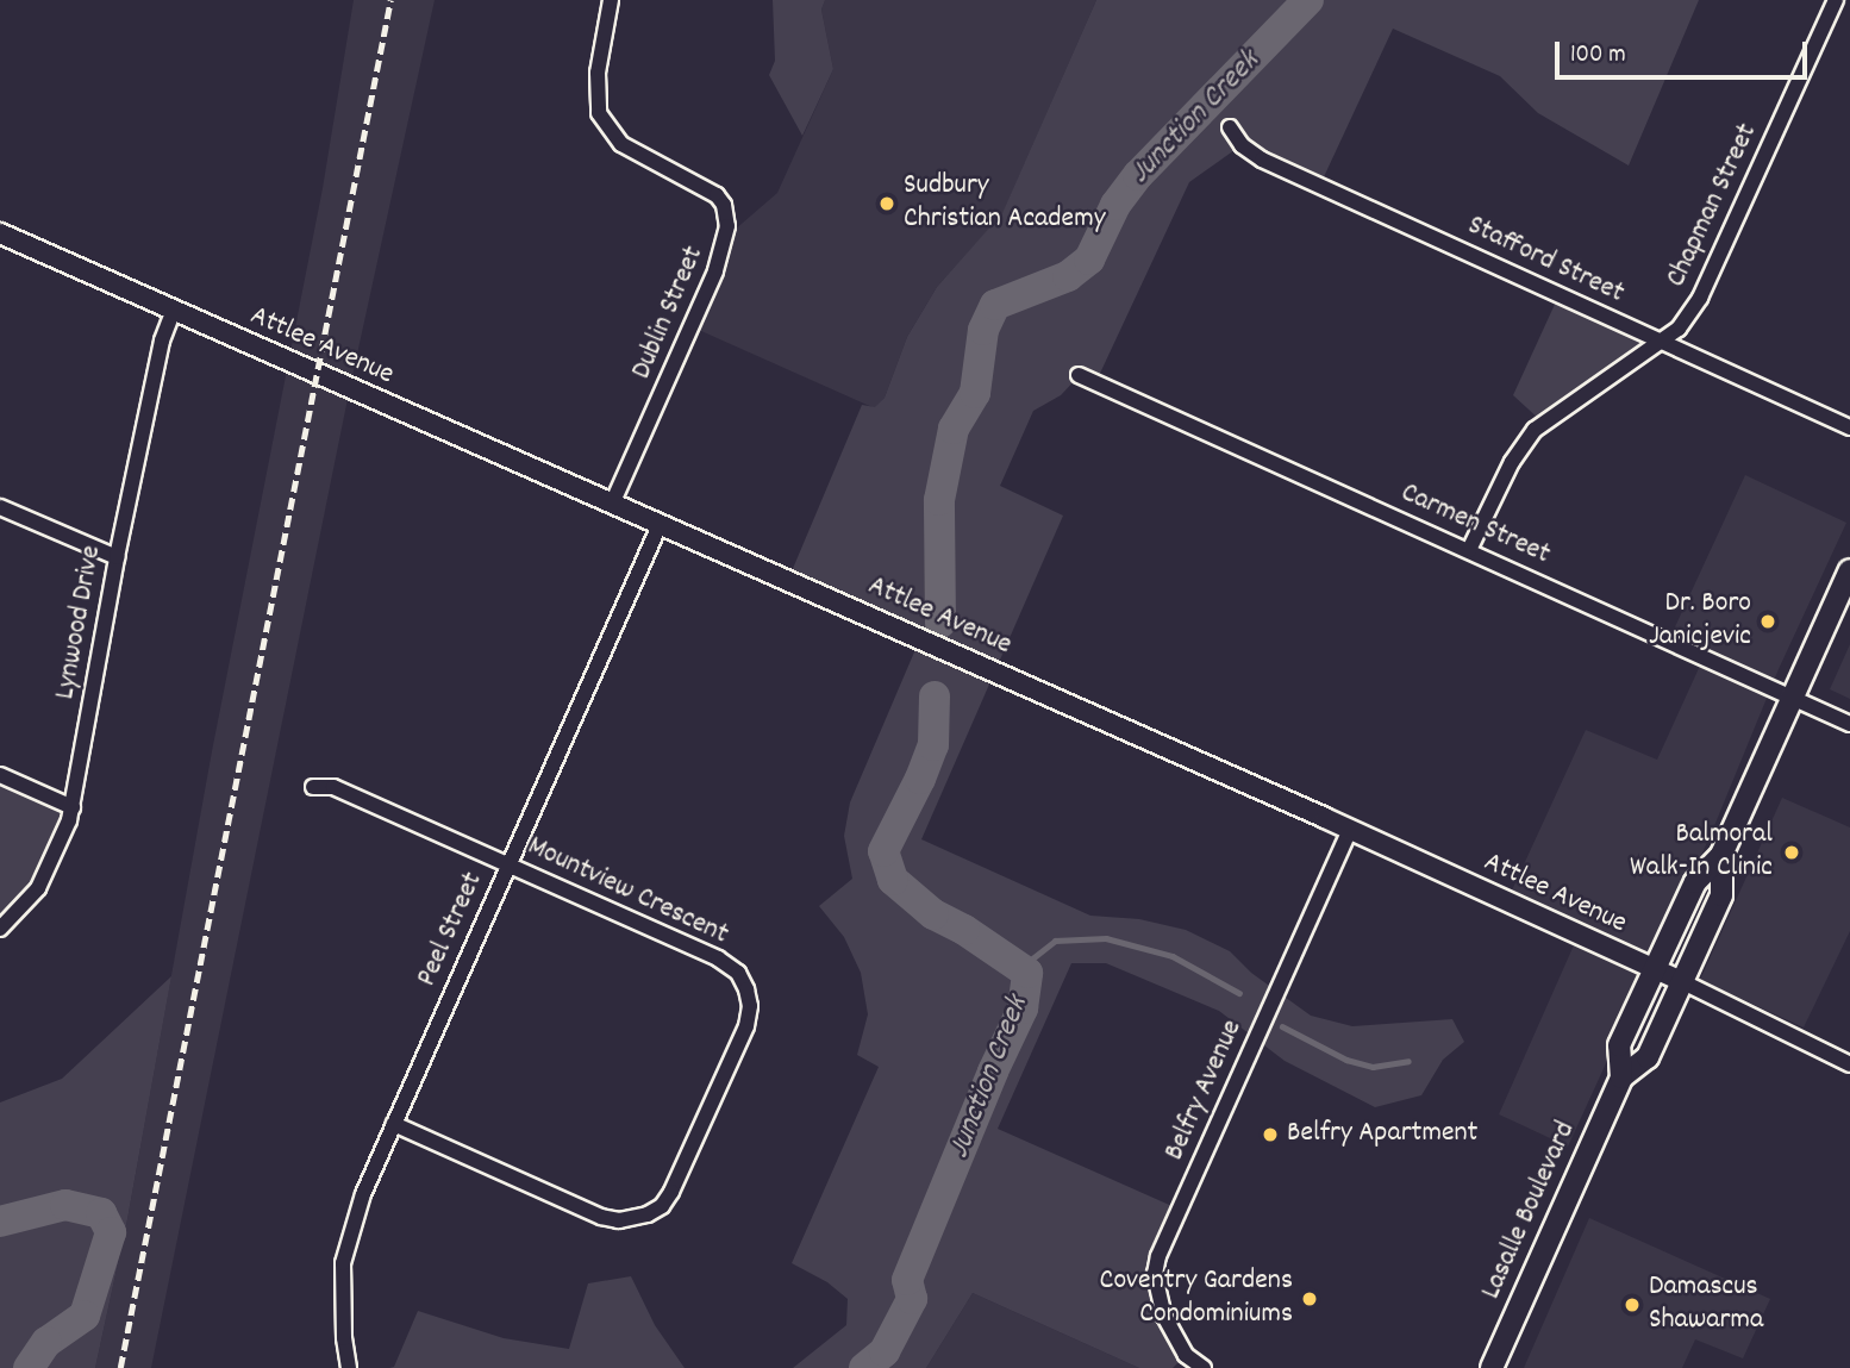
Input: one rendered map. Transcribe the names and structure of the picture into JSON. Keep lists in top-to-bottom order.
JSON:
{
  "streets": {
    "main road": ["Lasalle Boulevard"],
    "street": [
      "Chapman Street",
      "Stafford Street",
      "Dublin Street",
      "Attlee Avenue",
      "Carmen Street",
      "Lynwood Drive",
      "Mountview Crescent",
      "Peel Street",
      "Belfry Avenue"
    ]
  },
  "crossings": [
    ["Chapman Street", "Stafford Street"],
    ["Chapman Street", "Carmen Street"],
    ["Dublin Street", "Attlee Avenue"],
    ["Attlee Avenue", "Lynwood Drive"],
    ["Attlee Avenue", "Peel Street"],
    ["Attlee Avenue", "Belfry Avenue"],
    ["Attlee Avenue", "Lasalle Boulevard"],
    ["Carmen Street", "Lasalle Boulevard"],
    ["Mountview Crescent", "Peel Street"]
  ],
  "water": ["Junction Creek"],
  "places": [
    "Sudbury Christian Academy",
    "Dr. Boro Janicjevic",
    "Balmoral Walk-In Clinic",
    "Belfry Apartment",
    "Coventry Gardens Condominiums",
    "Damascus Shawarma"
  ],
  "scale_bar": "100 m"
}
